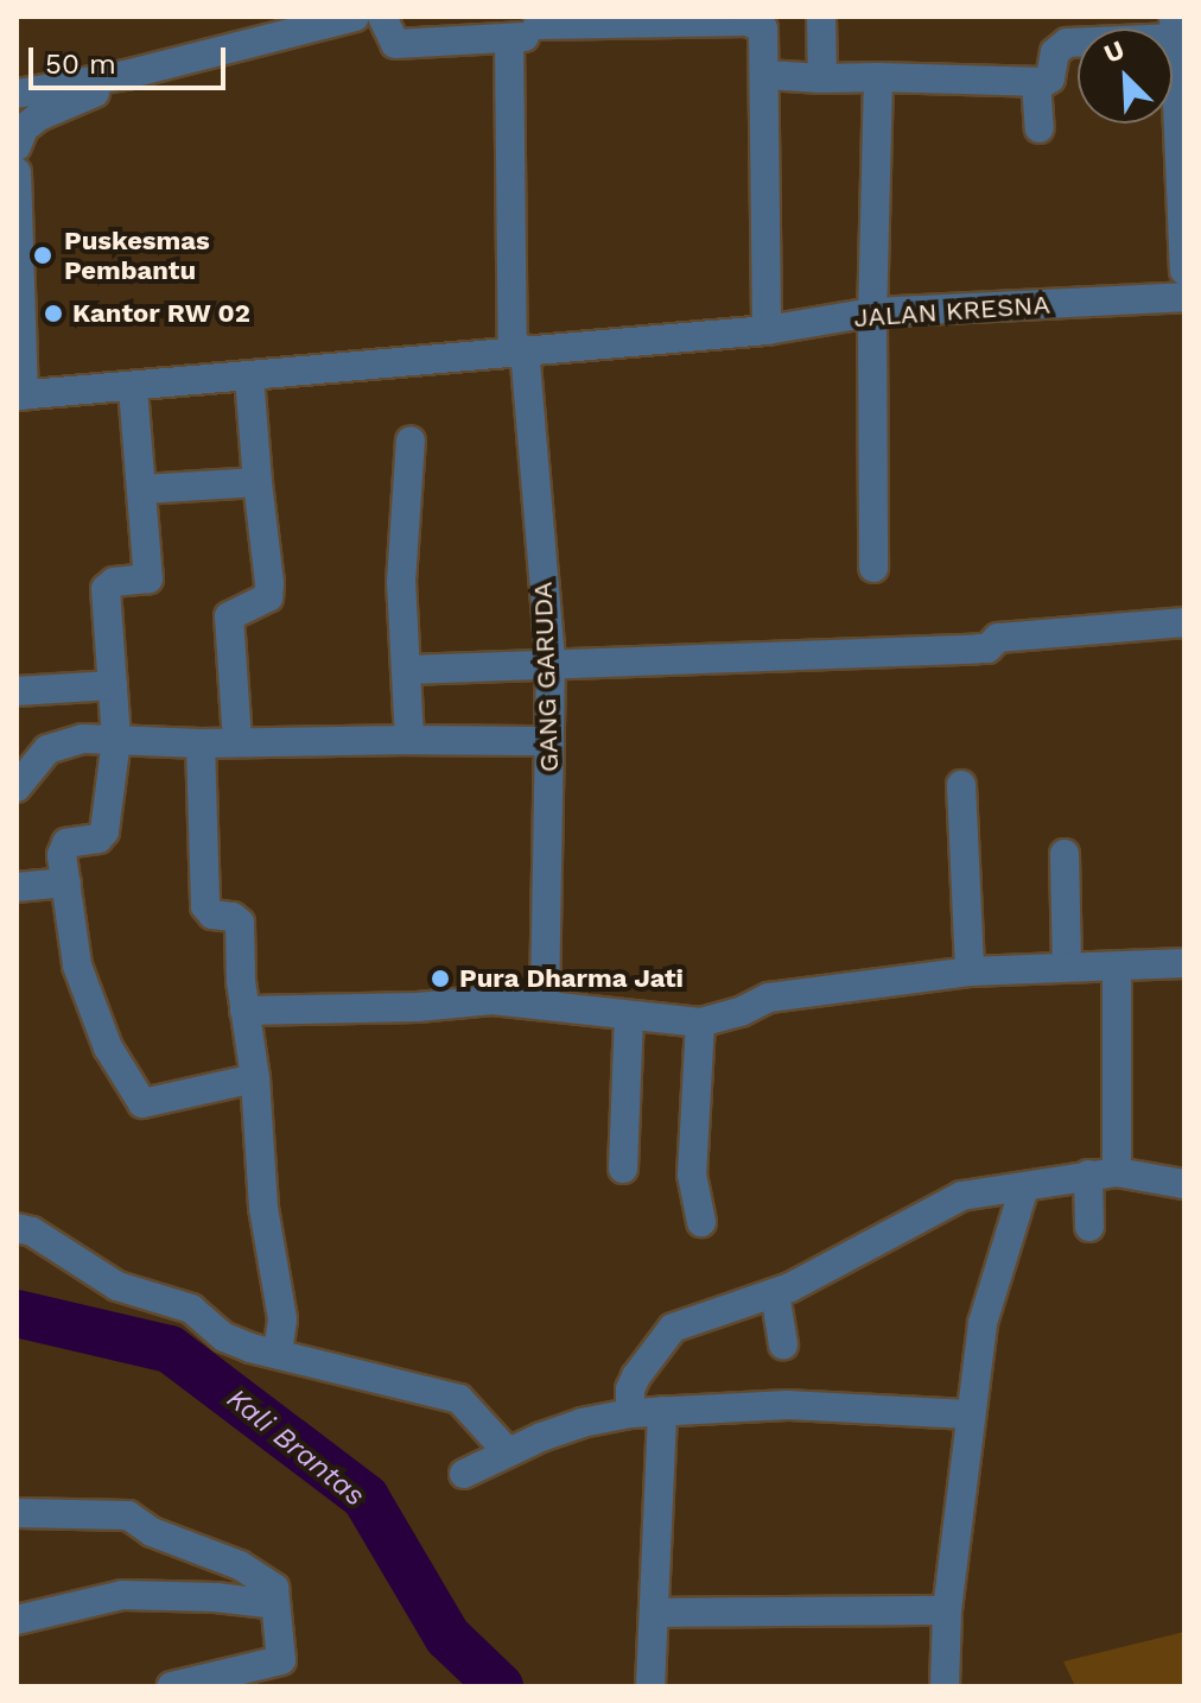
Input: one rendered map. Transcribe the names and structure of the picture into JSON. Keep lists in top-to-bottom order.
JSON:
{
  "streets": {
    "street": ["JALAN KRESNA", "GANG GARUDA"]
  },
  "crossings": [
    ["JALAN KRESNA", "GANG GARUDA"]
  ],
  "water": ["Kali Brantas"],
  "places": ["Puskesmas Pembantu", "Kantor RW 02", "Pura Dharma Jati"],
  "scale_bar": "50 m",
  "north": "top left"
}
